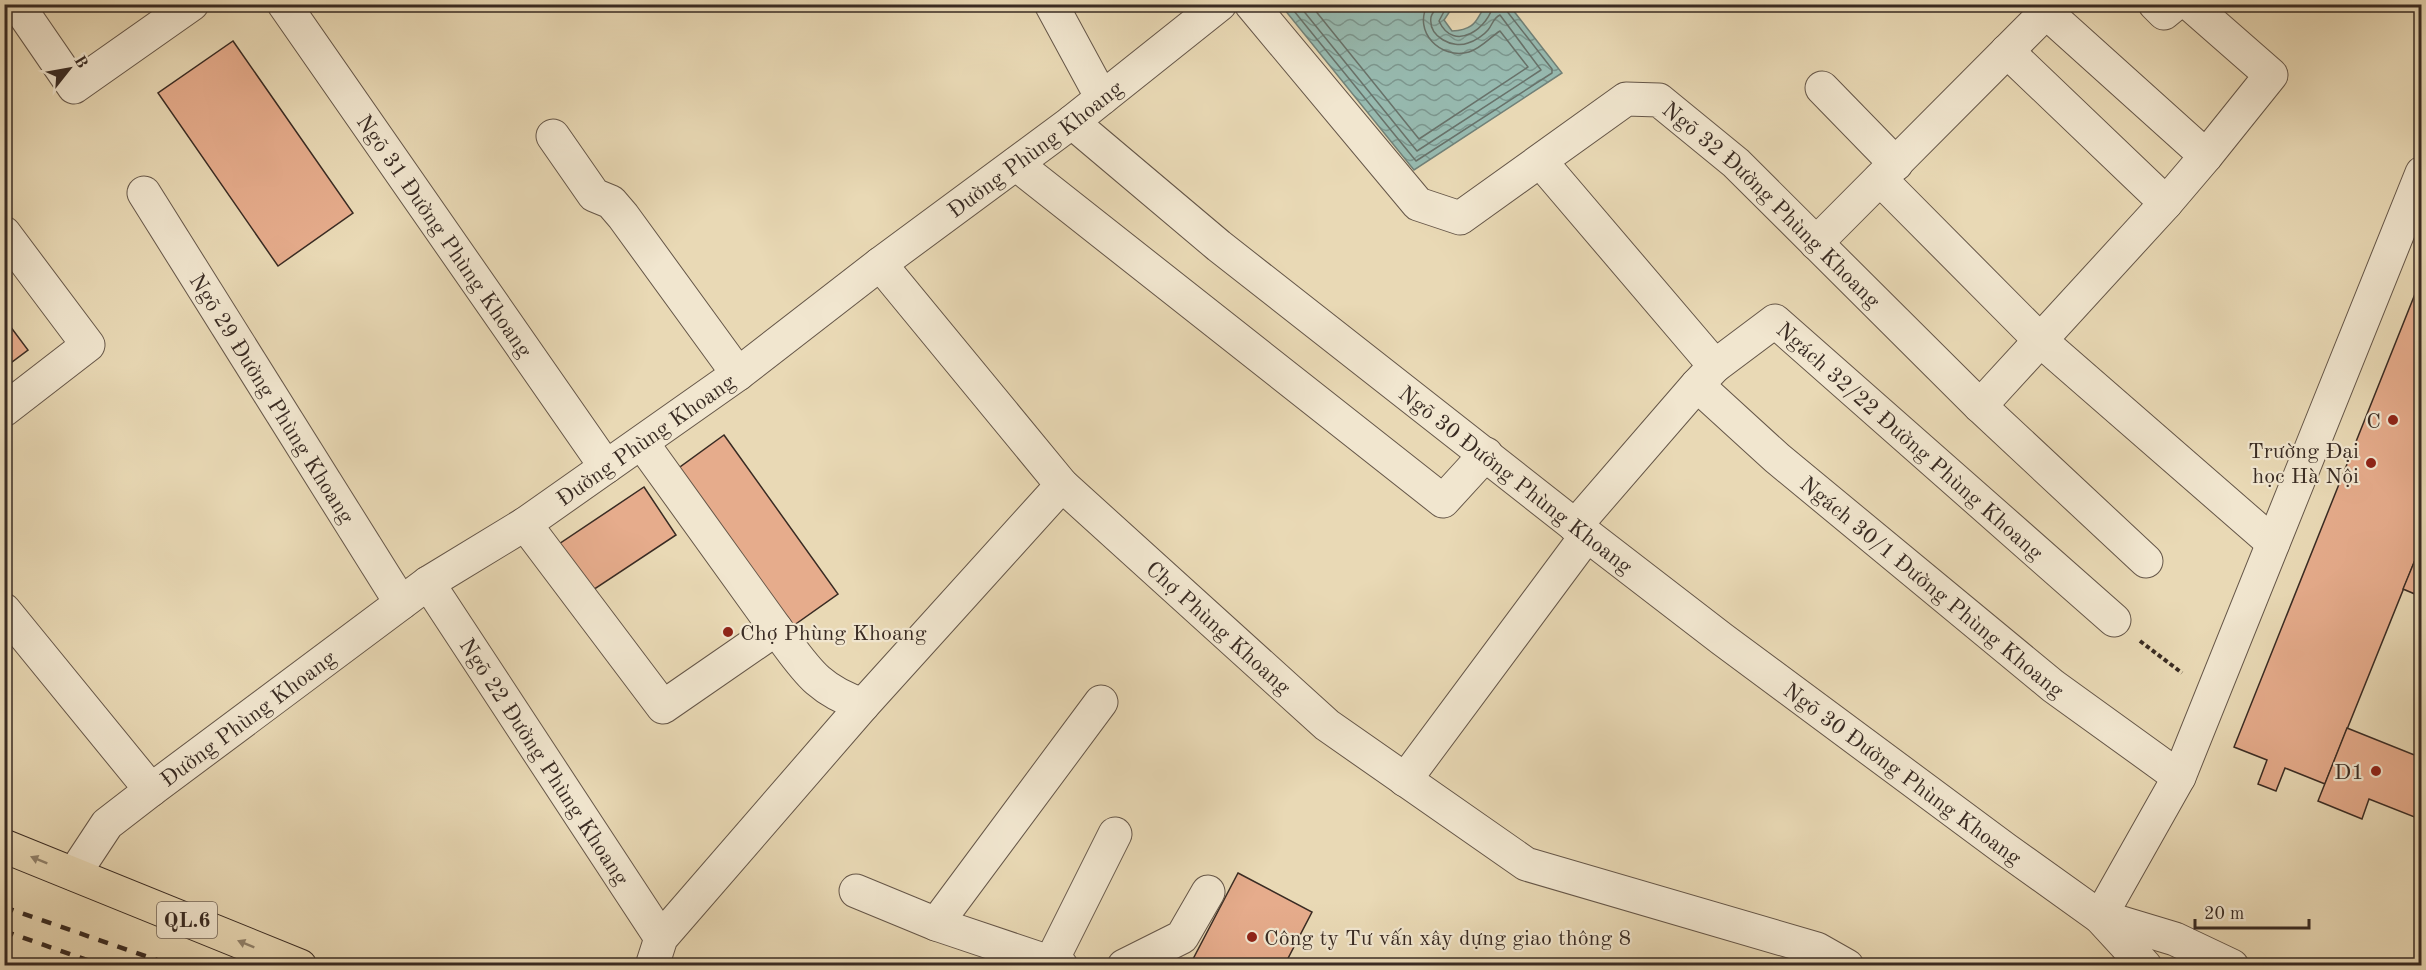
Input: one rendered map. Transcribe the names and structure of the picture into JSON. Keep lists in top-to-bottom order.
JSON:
{
  "streets": {
    "highway": ["QL.6"],
    "street": [
      "Đường Phùng Khoang",
      "Ngõ 32 Đường Phùng Khoang",
      "Ngõ 31 Đường Phùng Khoang",
      "Ngõ 29 Đường Phùng Khoang",
      "Ngách 32/22 Đường Phùng Khoang",
      "Ngõ 30 Đường Phùng Khoang",
      "Ngách 30/1 Đường Phùng Khoang",
      "Chợ Phùng Khoang",
      "Ngõ 22 Đường Phùng Khoang"
    ]
  },
  "crossings": [
    ["Đường Phùng Khoang", "Ngõ 31 Đường Phùng Khoang"],
    ["Đường Phùng Khoang", "Ngõ 29 Đường Phùng Khoang"],
    ["Đường Phùng Khoang", "Ngõ 30 Đường Phùng Khoang"],
    ["Đường Phùng Khoang", "Chợ Phùng Khoang"],
    ["Đường Phùng Khoang", "Ngõ 22 Đường Phùng Khoang"],
    ["Đường Phùng Khoang", "QL.6"],
    ["Ngách 32/22 Đường Phùng Khoang", "Ngách 30/1 Đường Phùng Khoang"]
  ],
  "places": [
    "C",
    "Trường Đại học Hà Nội",
    "Chợ Phùng Khoang",
    "D1",
    "Công ty Tư vấn xây dựng giao thông 8"
  ],
  "scale_bar": "20 m",
  "north": "top right"
}
